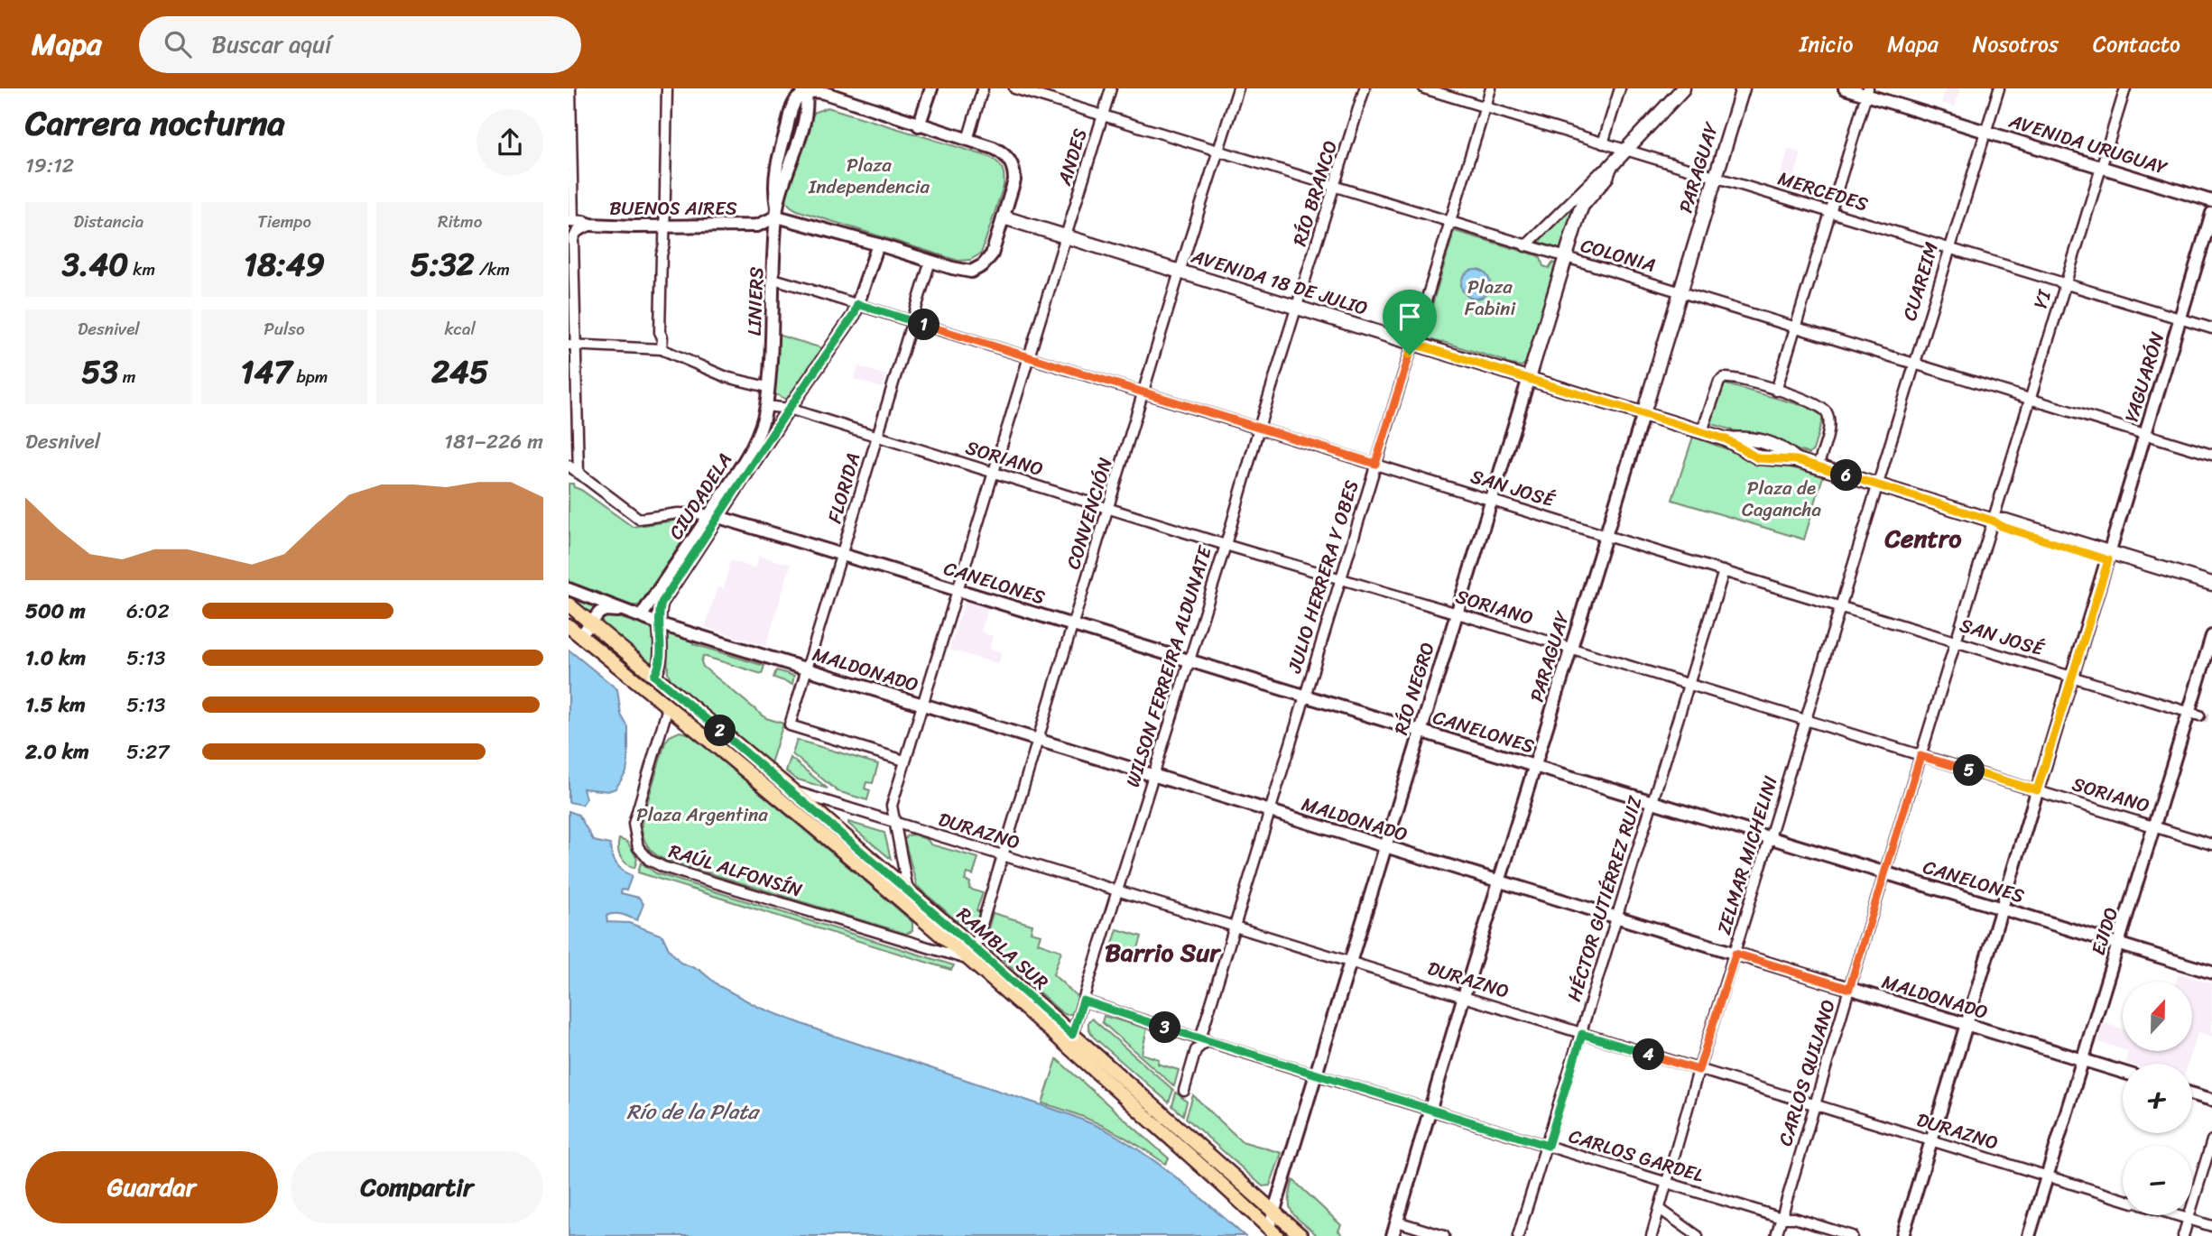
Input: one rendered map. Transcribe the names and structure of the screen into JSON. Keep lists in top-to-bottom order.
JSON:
{
  "streets": {
    "main road": [
      "PARAGUAY",
      "AVENIDA 18 DE JULIO",
      "RÍO NEGRO",
      "RAMBLA SUR"
    ],
    "street": [
      "AVENIDA URUGUAY",
      "ANDES",
      "MERCEDES",
      "RÍO BRANCO",
      "BUENOS AIRES",
      "COLONIA",
      "CUAREIM",
      "YI",
      "LINIERS",
      "YAGUARÓN",
      "SORIANO",
      "FLORIDA",
      "SAN JOSÉ",
      "CIUDADELA",
      "CONVENCIÓN",
      "JULIO HERRERA Y OBES",
      "CANELONES",
      "WILSON FERREIRA ALDUNATE",
      "MALDONADO",
      "DURAZNO",
      "ZELMAR MICHELINI",
      "RAÚL ALFONSÍN",
      "HÉCTOR GUTIÉRREZ RUIZ",
      "EJIDO",
      "CARLOS QUIJANO",
      "CARLOS GARDEL"
    ]
  },
  "crossings": [
    ["AVENIDA URUGUAY", "CUAREIM"],
    ["AVENIDA URUGUAY", "YI"],
    ["ANDES", "COLONIA"],
    ["ANDES", "AVENIDA 18 DE JULIO"],
    ["ANDES", "SORIANO"],
    ["ANDES", "FLORIDA"],
    ["ANDES", "SAN JOSÉ"],
    ["ANDES", "CANELONES"],
    ["ANDES", "MALDONADO"],
    ["ANDES", "DURAZNO"],
    ["ANDES", "RAMBLA SUR"],
    ["PARAGUAY", "MERCEDES"],
    ["PARAGUAY", "COLONIA"],
    ["PARAGUAY", "AVENIDA 18 DE JULIO"],
    ["PARAGUAY", "SORIANO"],
    ["PARAGUAY", "SAN JOSÉ"],
    ["PARAGUAY", "CANELONES"],
    ["PARAGUAY", "MALDONADO"],
    ["PARAGUAY", "DURAZNO"],
    ["PARAGUAY", "CARLOS GARDEL"],
    ["MERCEDES", "CUAREIM"],
    ["MERCEDES", "YI"],
    ["MERCEDES", "YAGUARÓN"],
    ["MERCEDES", "JULIO HERRERA Y OBES"],
    ["MERCEDES", "RÍO NEGRO"],
    ["RÍO BRANCO", "COLONIA"],
    ["RÍO BRANCO", "AVENIDA 18 DE JULIO"],
    ["RÍO BRANCO", "WILSON FERREIRA ALDUNATE"],
    ["BUENOS AIRES", "LINIERS"],
    ["COLONIA", "CUAREIM"],
    ["COLONIA", "YI"],
    ["COLONIA", "YAGUARÓN"],
    ["COLONIA", "CONVENCIÓN"],
    ["COLONIA", "JULIO HERRERA Y OBES"],
    ["COLONIA", "RÍO NEGRO"],
    ["CUAREIM", "AVENIDA 18 DE JULIO"],
    ["CUAREIM", "ZELMAR MICHELINI"],
    ["AVENIDA 18 DE JULIO", "YI"],
    ["AVENIDA 18 DE JULIO", "YAGUARÓN"],
    ["AVENIDA 18 DE JULIO", "CONVENCIÓN"],
    ["AVENIDA 18 DE JULIO", "JULIO HERRERA Y OBES"],
    ["AVENIDA 18 DE JULIO", "WILSON FERREIRA ALDUNATE"],
    ["AVENIDA 18 DE JULIO", "RÍO NEGRO"],
    ["AVENIDA 18 DE JULIO", "ZELMAR MICHELINI"],
    ["AVENIDA 18 DE JULIO", "CARLOS QUIJANO"],
    ["YI", "CARLOS QUIJANO"],
    ["LINIERS", "SAN JOSÉ"],
    ["LINIERS", "CIUDADELA"],
    ["YAGUARÓN", "SORIANO"],
    ["YAGUARÓN", "SAN JOSÉ"],
    ["YAGUARÓN", "CANELONES"],
    ["YAGUARÓN", "MALDONADO"],
    ["YAGUARÓN", "DURAZNO"],
    ["SORIANO", "FLORIDA"],
    ["SORIANO", "CIUDADELA"],
    ["SORIANO", "CONVENCIÓN"],
    ["SORIANO", "JULIO HERRERA Y OBES"],
    ["SORIANO", "WILSON FERREIRA ALDUNATE"],
    ["SORIANO", "RÍO NEGRO"],
    ["SORIANO", "ZELMAR MICHELINI"],
    ["SORIANO", "HÉCTOR GUTIÉRREZ RUIZ"],
    ["SORIANO", "EJIDO"],
    ["SORIANO", "CARLOS QUIJANO"],
    ["FLORIDA", "SAN JOSÉ"],
    ["FLORIDA", "CANELONES"],
    ["FLORIDA", "MALDONADO"],
    ["SAN JOSÉ", "CIUDADELA"],
    ["SAN JOSÉ", "CONVENCIÓN"],
    ["SAN JOSÉ", "JULIO HERRERA Y OBES"],
    ["SAN JOSÉ", "WILSON FERREIRA ALDUNATE"],
    ["SAN JOSÉ", "RÍO NEGRO"],
    ["SAN JOSÉ", "ZELMAR MICHELINI"],
    ["SAN JOSÉ", "HÉCTOR GUTIÉRREZ RUIZ"],
    ["SAN JOSÉ", "EJIDO"],
    ["SAN JOSÉ", "CARLOS QUIJANO"],
    ["CIUDADELA", "CANELONES"],
    ["CIUDADELA", "MALDONADO"],
    ["CONVENCIÓN", "CANELONES"],
    ["CONVENCIÓN", "MALDONADO"],
    ["CONVENCIÓN", "DURAZNO"],
    ["CONVENCIÓN", "RAÚL ALFONSÍN"],
    ["CONVENCIÓN", "RAMBLA SUR"],
    ["JULIO HERRERA Y OBES", "CANELONES"],
    ["JULIO HERRERA Y OBES", "MALDONADO"],
    ["JULIO HERRERA Y OBES", "DURAZNO"],
    ["JULIO HERRERA Y OBES", "CARLOS GARDEL"],
    ["CANELONES", "WILSON FERREIRA ALDUNATE"],
    ["CANELONES", "RÍO NEGRO"],
    ["CANELONES", "ZELMAR MICHELINI"],
    ["CANELONES", "HÉCTOR GUTIÉRREZ RUIZ"],
    ["CANELONES", "EJIDO"],
    ["CANELONES", "CARLOS QUIJANO"],
    ["WILSON FERREIRA ALDUNATE", "MALDONADO"],
    ["WILSON FERREIRA ALDUNATE", "DURAZNO"],
    ["WILSON FERREIRA ALDUNATE", "RAMBLA SUR"],
    ["WILSON FERREIRA ALDUNATE", "CARLOS GARDEL"],
    ["MALDONADO", "RÍO NEGRO"],
    ["MALDONADO", "ZELMAR MICHELINI"],
    ["MALDONADO", "HÉCTOR GUTIÉRREZ RUIZ"],
    ["MALDONADO", "EJIDO"],
    ["MALDONADO", "CARLOS QUIJANO"],
    ["RÍO NEGRO", "DURAZNO"],
    ["RÍO NEGRO", "CARLOS GARDEL"],
    ["DURAZNO", "ZELMAR MICHELINI"],
    ["DURAZNO", "HÉCTOR GUTIÉRREZ RUIZ"],
    ["DURAZNO", "EJIDO"],
    ["DURAZNO", "CARLOS QUIJANO"],
    ["ZELMAR MICHELINI", "CARLOS GARDEL"],
    ["RAÚL ALFONSÍN", "RAMBLA SUR"],
    ["HÉCTOR GUTIÉRREZ RUIZ", "CARLOS GARDEL"],
    ["CARLOS QUIJANO", "CARLOS GARDEL"]
  ],
  "districts": ["Centro", "Barrio Sur"],
  "water": ["Río de la Plata"],
  "parks": [
    "Plaza Independencia",
    "Plaza Fabini",
    "Plaza de Cagancha",
    "Plaza Argentina"
  ],
  "north": "top",
  "page": {
    "header": "Mapa",
    "search": "Buscar aquí",
    "nav": [
      "Inicio",
      "Mapa",
      "Nosotros",
      "Contacto"
    ],
    "heading": ["Carrera nocturna", "19:12"],
    "stats": [
      ["Distancia", "3.40 km"],
      ["Tiempo", "18:49"],
      ["Ritmo", "5:32 /km"],
      ["Desnivel", "53 m"],
      ["Pulso", "147 bpm"],
      ["kcal", "245"]
    ],
    "pins": [
      "1",
      "6",
      "2",
      "5",
      "3",
      "4"
    ],
    "chart": ["Desnivel", "181–226 m"],
    "list": [
      {
        "name": "500 m",
        "note": "6:02"
      },
      {
        "name": "1.0 km",
        "note": "5:13"
      },
      {
        "name": "1.5 km",
        "note": "5:13"
      },
      {
        "name": "2.0 km",
        "note": "5:27"
      }
    ],
    "map_buttons": ["+", "−"],
    "buttons": ["Guardar", "Compartir"]
  }
}
